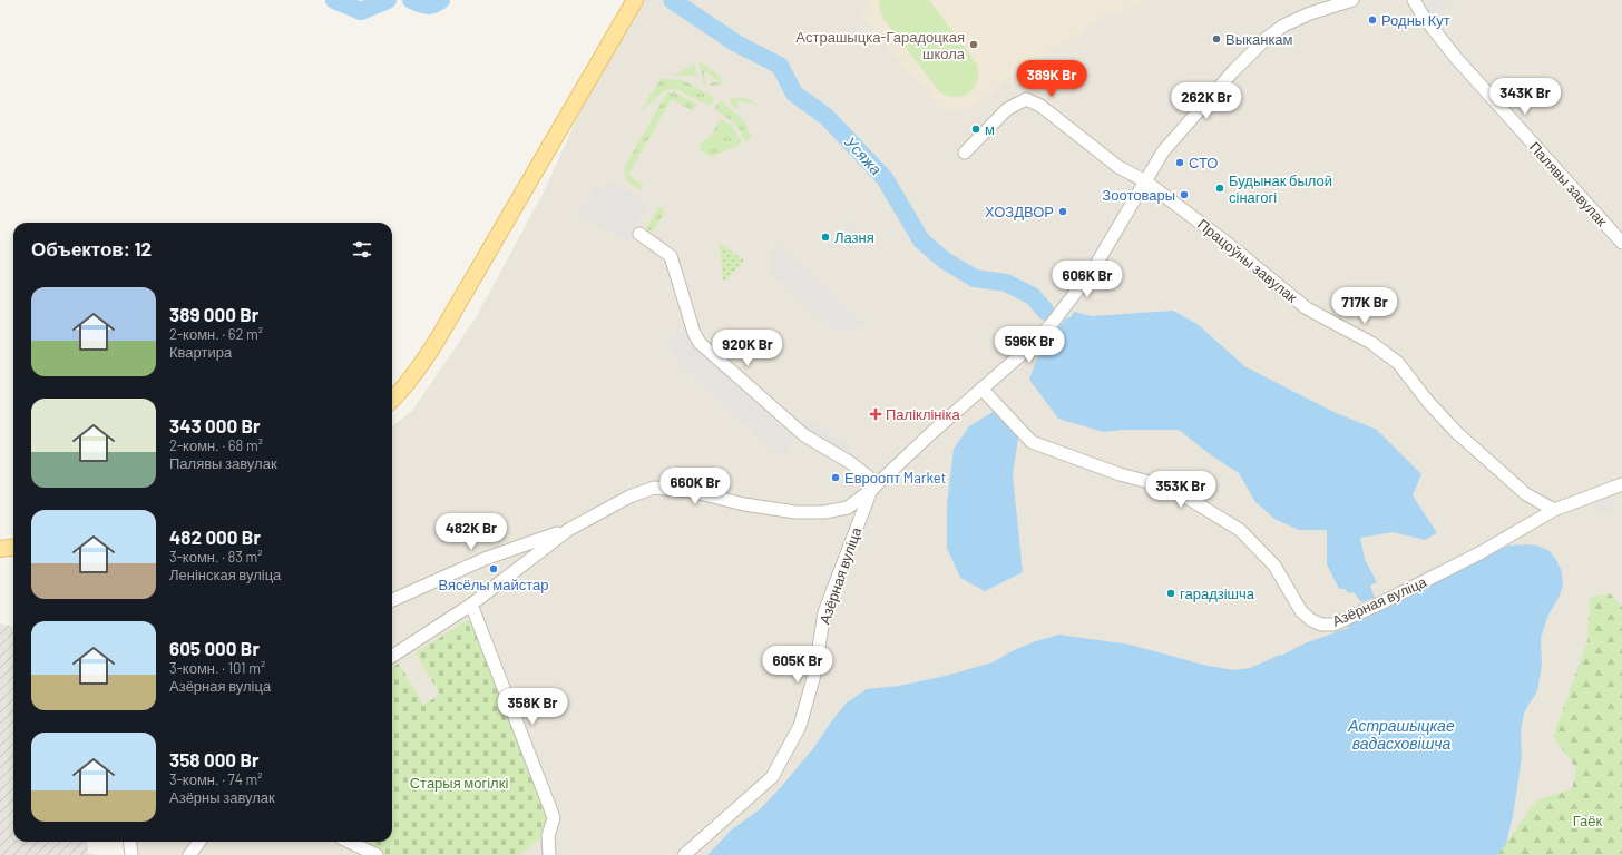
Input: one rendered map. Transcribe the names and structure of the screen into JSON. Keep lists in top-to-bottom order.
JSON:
{
  "streets": {
    "street": ["Палявы завулак", "Працоўны завулак", "Азёрная вуліца"]
  },
  "crossings": [
    ["Працоўны завулак", "Азёрная вуліца"]
  ],
  "water": ["Усяжа", "Астрашыцкае вадасховішча"],
  "parks": ["Старыя могілкі", "Гаёк"],
  "places": {
    "other": [
      "Родны Кут",
      "Выканкам",
      "Астрашыцка-Гарадоцкая школа",
      "м",
      "СТО",
      "Будынак былой сінагогі",
      "Зоотовары",
      "ХОЗДВОР",
      "Лазня",
      "Евроопт Market",
      "Вясёлы майстар",
      "гарадзішча"
    ],
    "health": ["Паліклініка"]
  },
  "page": {
    "price": [
      "389K Br",
      "343K Br",
      "262K Br",
      "606K Br",
      "717K Br",
      "596K Br",
      "920K Br",
      "660K Br",
      "353K Br",
      "482K Br",
      "605K Br",
      "358K Br"
    ],
    "heading": "Объектов: 12",
    "list": [
      {
        "name": "389 000 Br",
        "note": "2-комн. · 62 m² · Квартира"
      },
      {
        "name": "343 000 Br",
        "note": "2-комн. · 68 m² · Палявы завулак"
      },
      {
        "name": "482 000 Br",
        "note": "3-комн. · 83 m² · Ленінская вуліца"
      },
      {
        "name": "605 000 Br",
        "note": "3-комн. · 101 m² · Азёрная вуліца"
      },
      {
        "name": "358 000 Br",
        "note": "3-комн. · 74 m² · Азёрны завулак"
      }
    ]
  }
}
